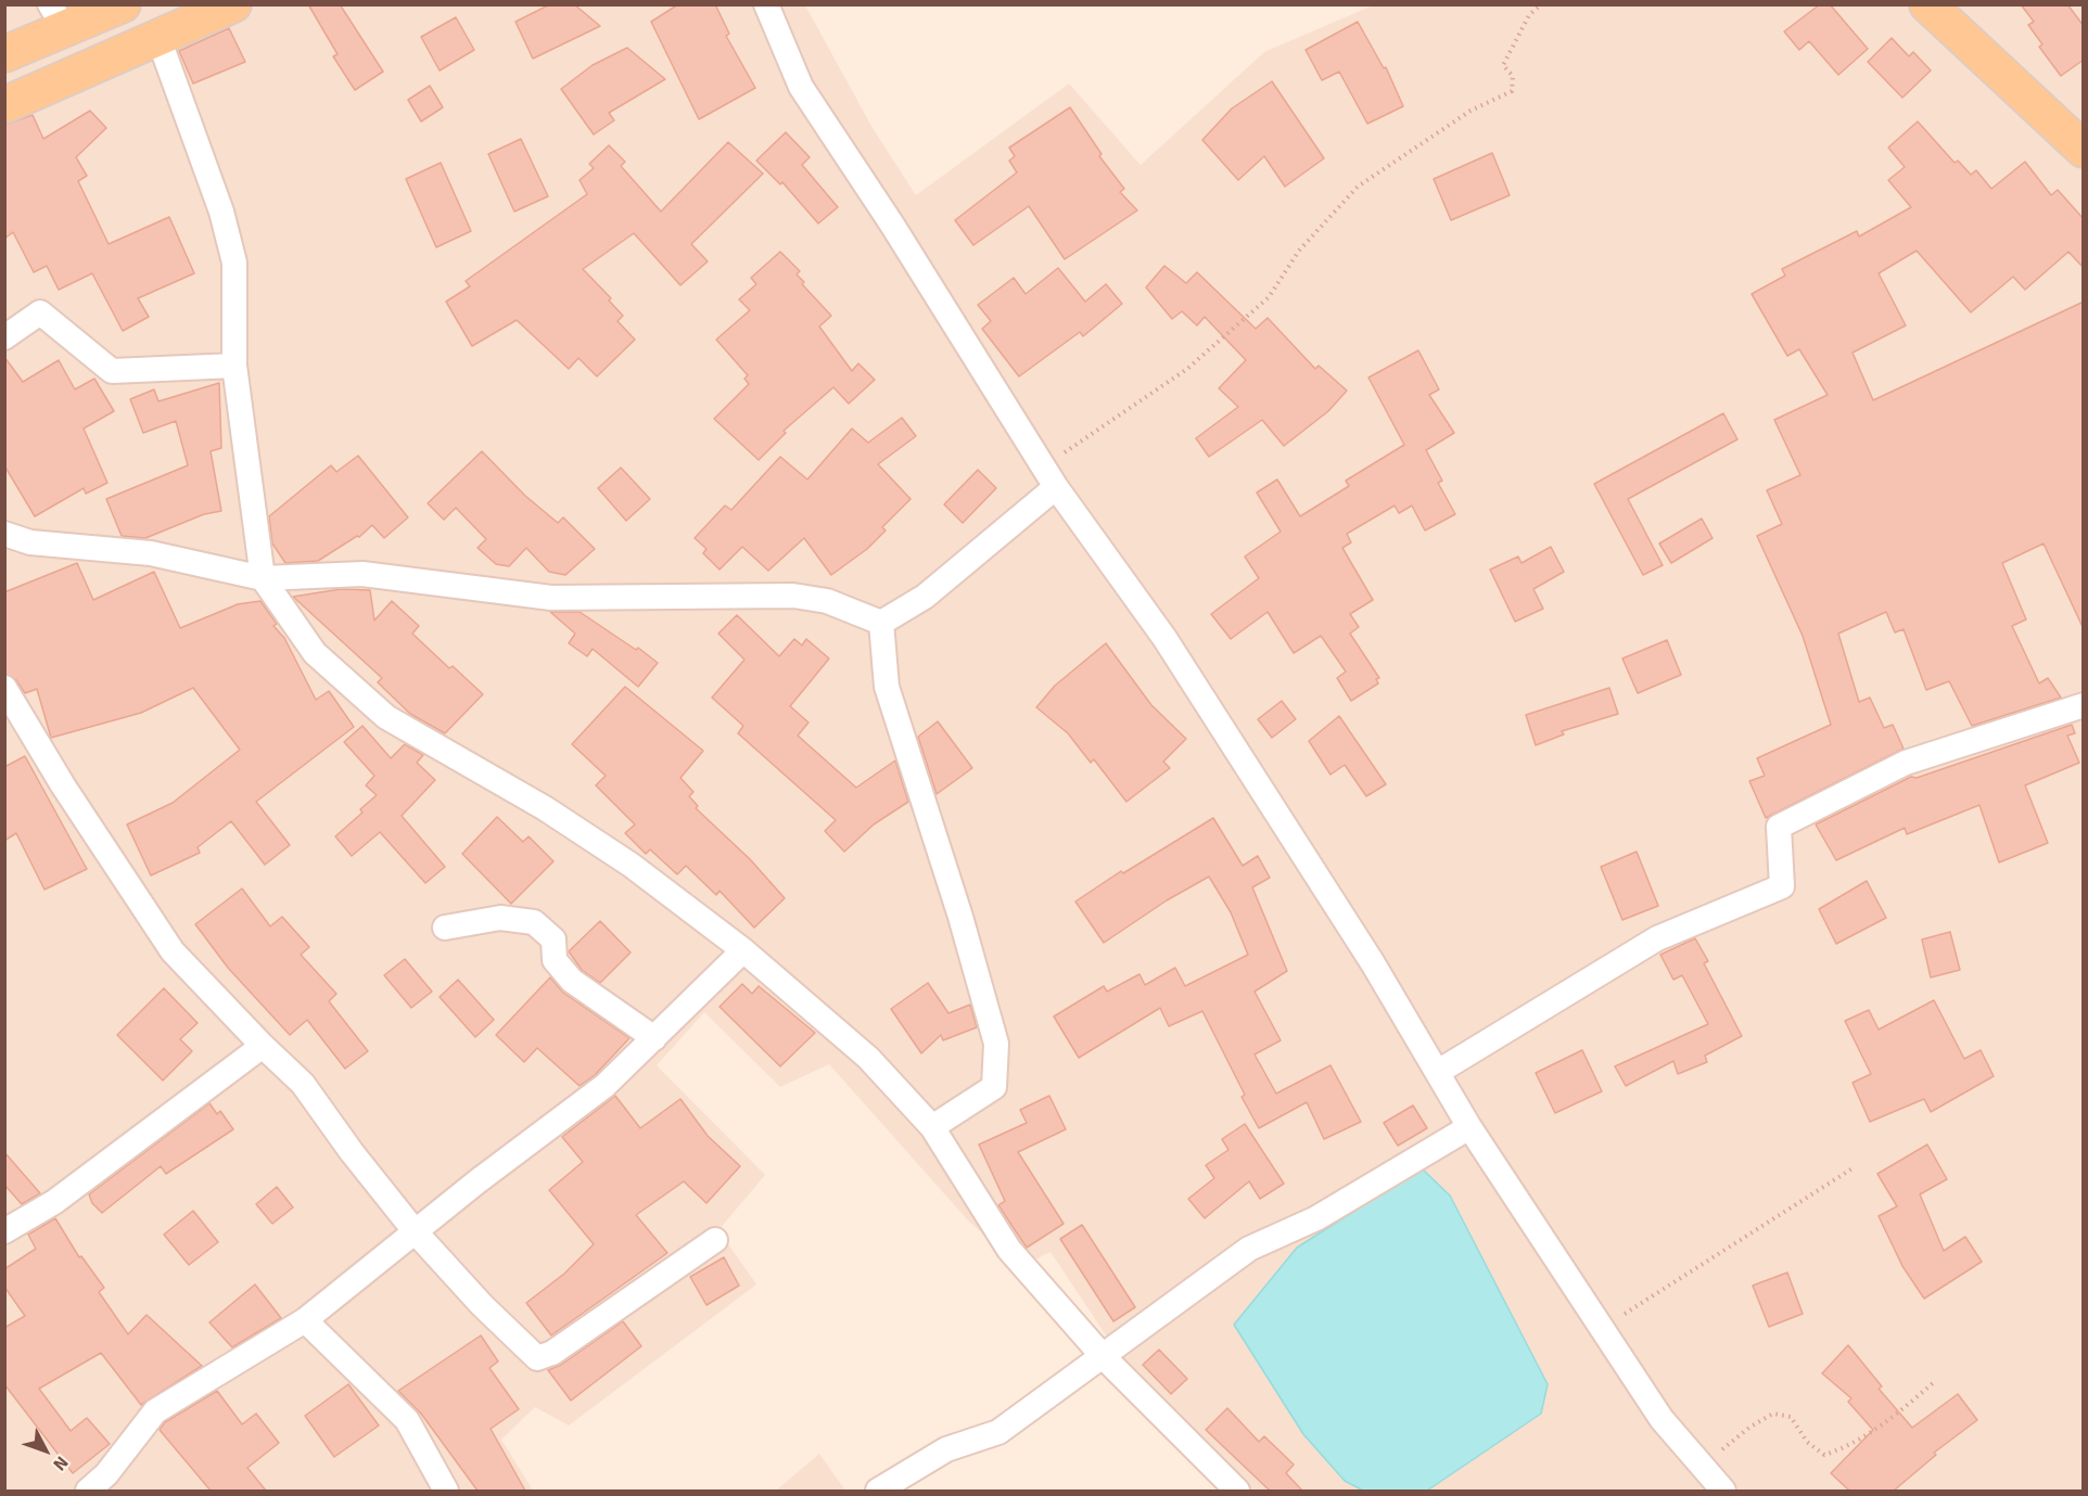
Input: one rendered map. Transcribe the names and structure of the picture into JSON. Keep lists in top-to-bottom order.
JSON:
{
  "north": "bottom right"
}
